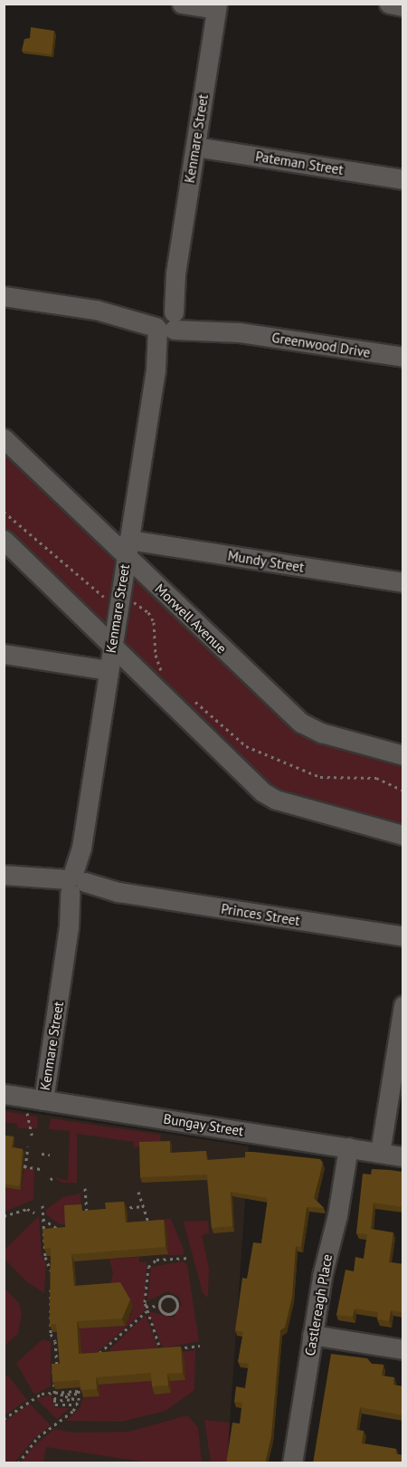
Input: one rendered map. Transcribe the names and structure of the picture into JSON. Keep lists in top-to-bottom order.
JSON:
{
  "streets": {
    "street": [
      "Kenmare Street",
      "Pateman Street",
      "Greenwood Drive",
      "Mundy Street",
      "Morwell Avenue",
      "Princes Street",
      "Bungay Street",
      "Castlereagh Place"
    ]
  },
  "crossings": [
    ["Kenmare Street", "Pateman Street"],
    ["Kenmare Street", "Greenwood Drive"],
    ["Kenmare Street", "Mundy Street"],
    ["Kenmare Street", "Morwell Avenue"],
    ["Kenmare Street", "Princes Street"],
    ["Kenmare Street", "Bungay Street"],
    ["Mundy Street", "Morwell Avenue"],
    ["Bungay Street", "Castlereagh Place"]
  ]
}
